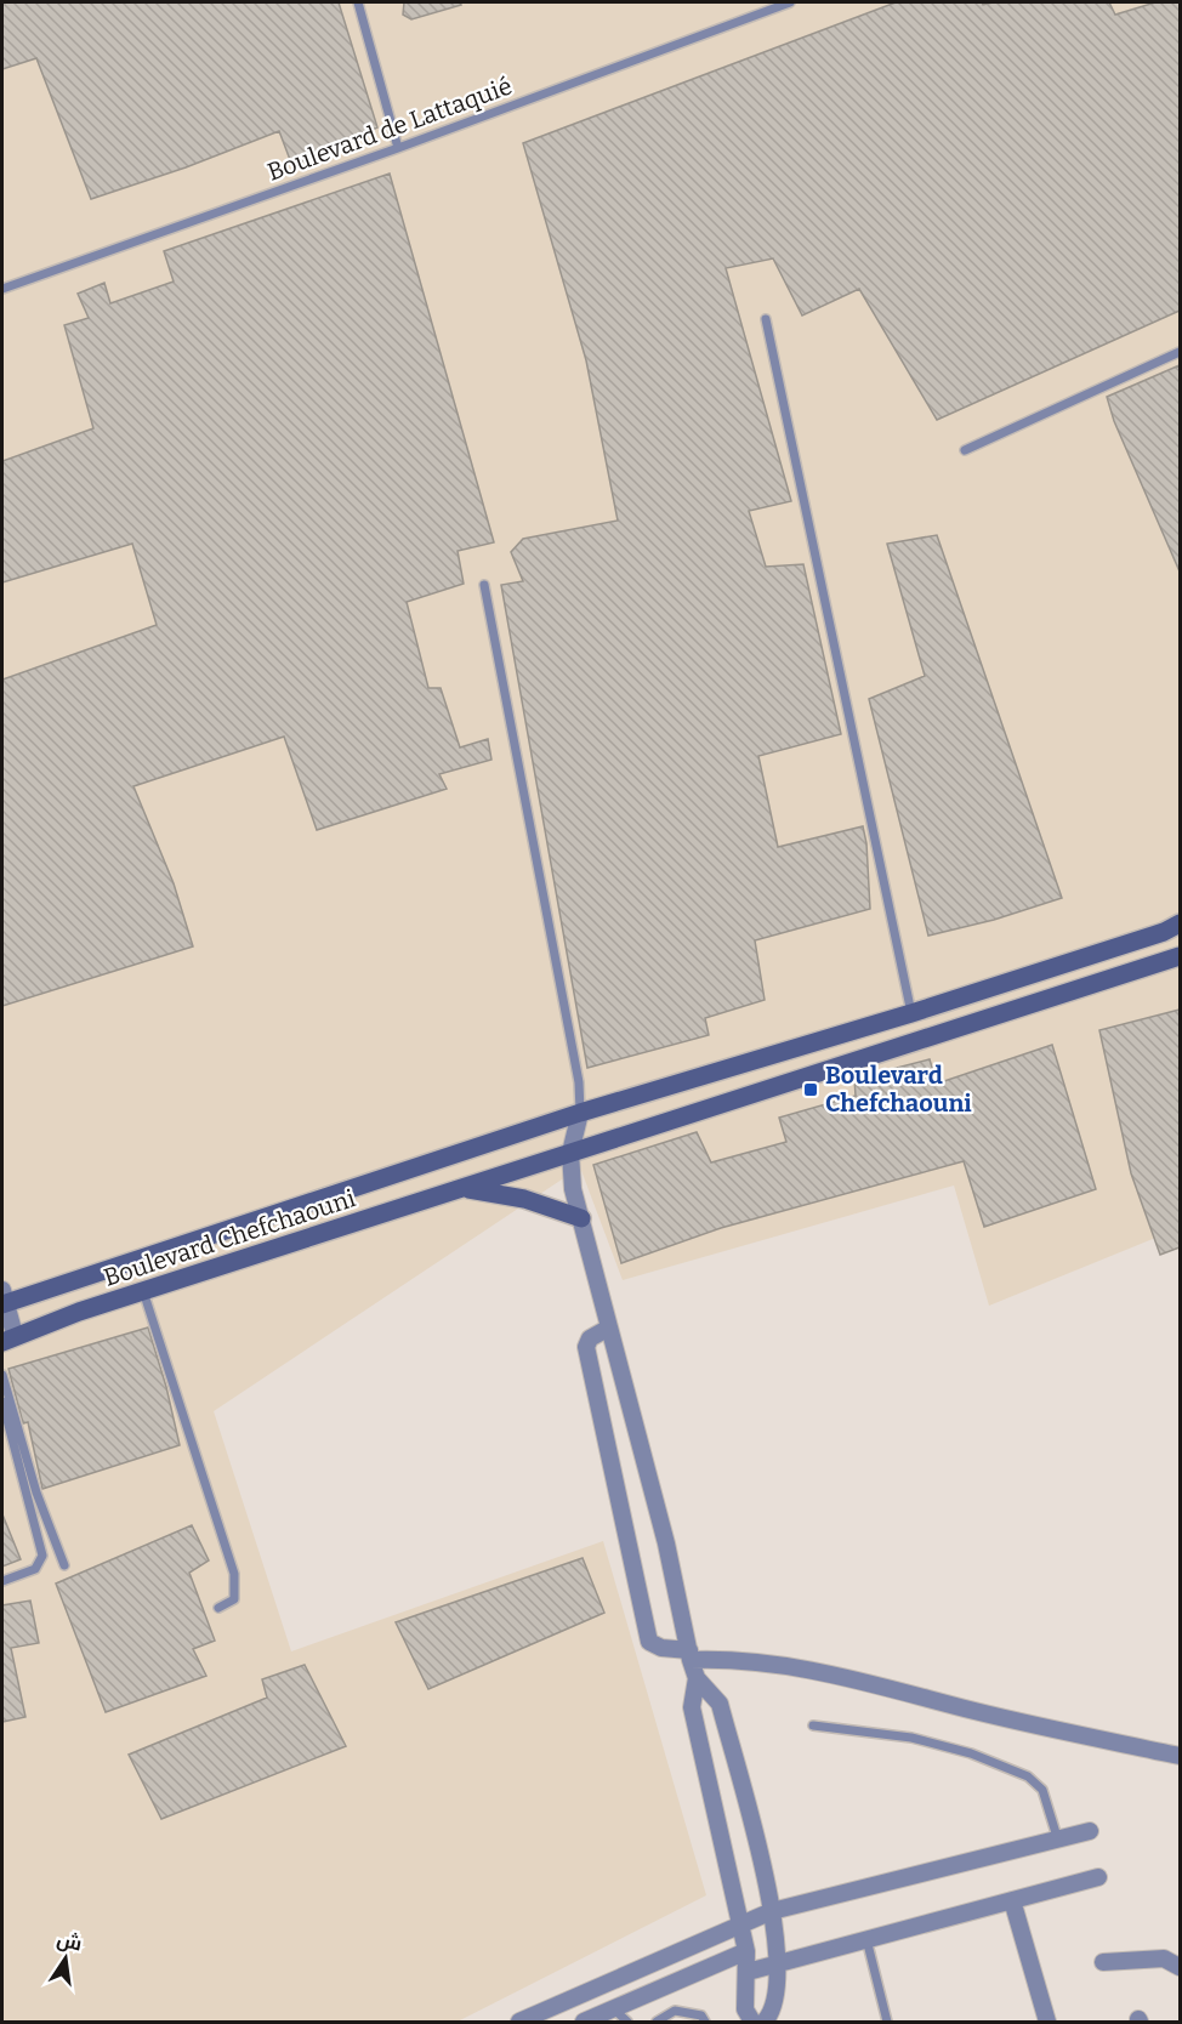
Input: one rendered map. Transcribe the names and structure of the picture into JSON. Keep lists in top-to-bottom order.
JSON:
{
  "streets": {
    "street": ["Boulevard Chefchaouni"],
    "lane": ["Boulevard de Lattaquié"]
  },
  "places": {
    "transit": ["Boulevard Chefchaouni"]
  },
  "north": "top"
}
